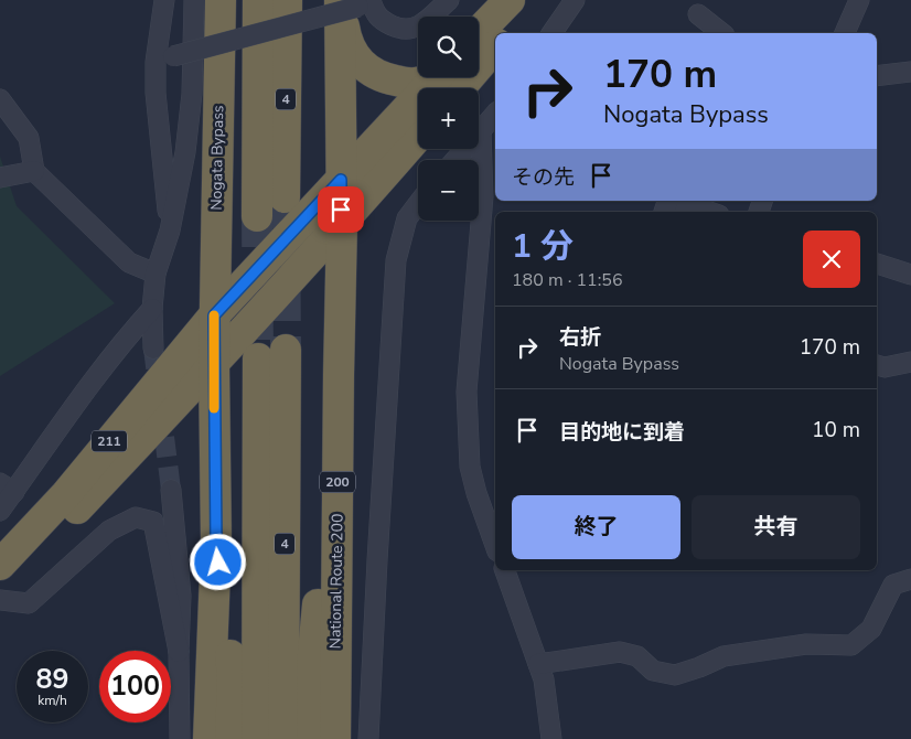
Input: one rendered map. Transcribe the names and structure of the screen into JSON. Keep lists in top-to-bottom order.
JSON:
{
  "streets": {
    "highway": [
      "4",
      "Nogata Bypass",
      "211",
      "200",
      "National Route 200"
    ]
  },
  "crossings": [
    ["Nogata Bypass", "211"],
    ["200", "National Route 200"]
  ],
  "page": {
    "map_buttons": ["+", "−"],
    "turn": ["170 m", "Nogata Bypass"],
    "then": "その先",
    "heading": ["1 分", "180 m · 11:56"],
    "list": [
      {
        "name": "右折",
        "note": "Nogata Bypass",
        "value": "170 m"
      },
      {
        "name": "目的地に到着",
        "value": "10 m"
      }
    ],
    "buttons": ["終了", "共有"],
    "speed": "89 km/h",
    "limit": "100"
  }
}
